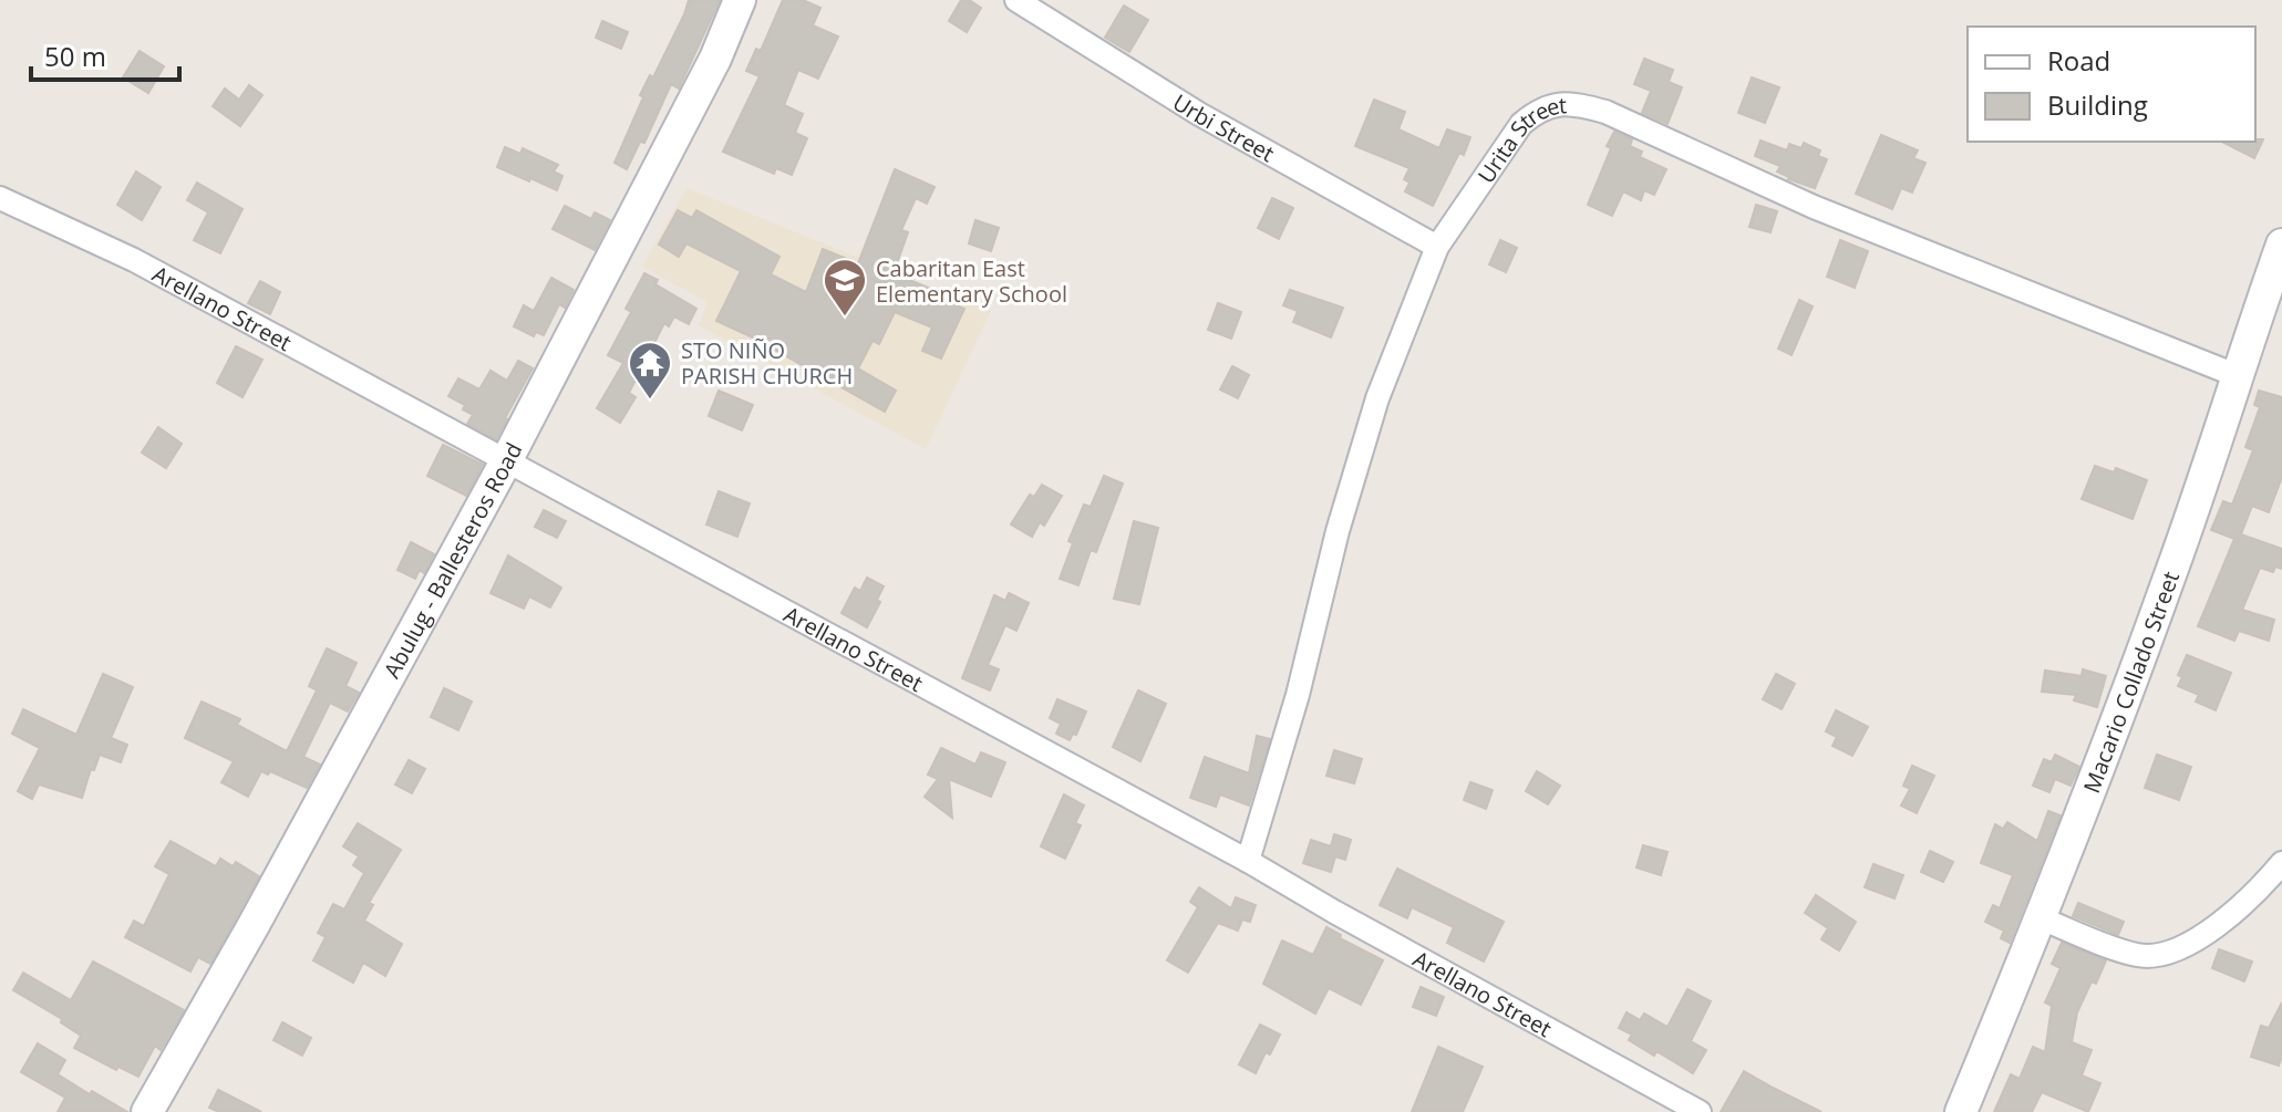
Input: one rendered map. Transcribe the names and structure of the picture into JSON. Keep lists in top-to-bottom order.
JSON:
{
  "streets": {
    "main road": ["Abulug - Ballesteros Road", "Macario Collado Street"],
    "street": ["Urbi Street", "Urita Street", "Arellano Street"]
  },
  "crossings": [
    ["Urbi Street", "Urita Street"],
    ["Urita Street", "Arellano Street"],
    ["Urita Street", "Macario Collado Street"],
    ["Arellano Street", "Abulug - Ballesteros Road"]
  ],
  "places": {
    "school or university": ["Cabaritan East Elementary School"],
    "temple": ["STO NIÑO PARISH CHURCH"]
  },
  "legend": ["Road", "Building"],
  "scale_bar": "50 m"
}
